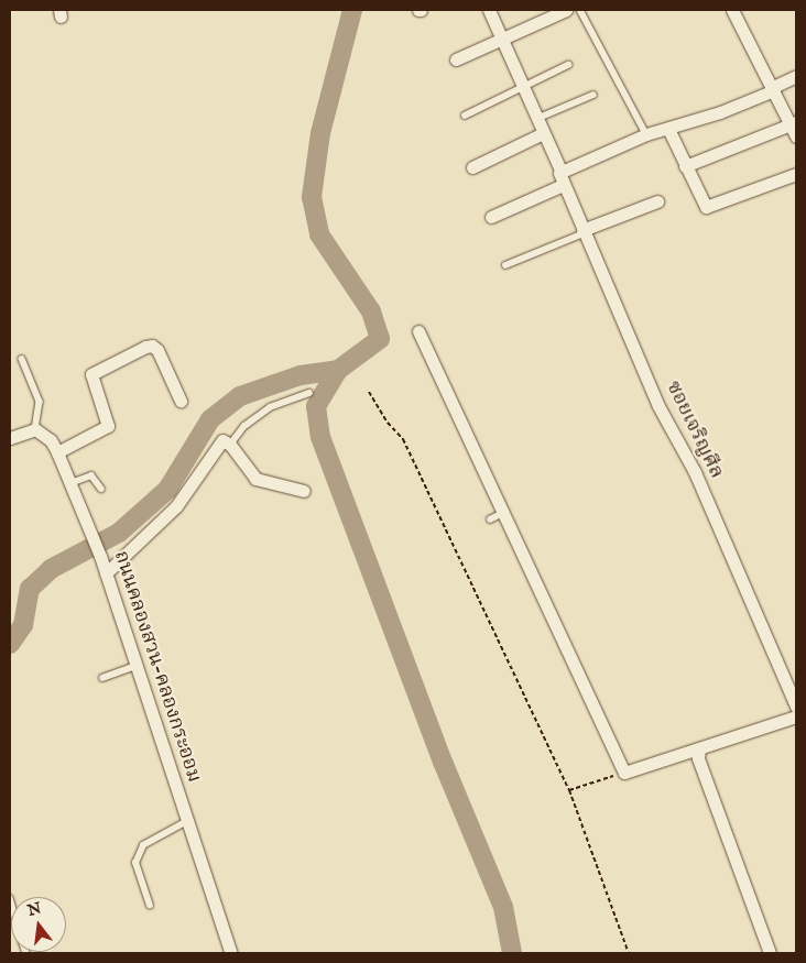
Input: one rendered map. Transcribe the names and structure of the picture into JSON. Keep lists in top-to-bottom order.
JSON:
{
  "streets": {
    "street": ["ซอยเจริญศีล", "ถนนคลองสวน-คลองกระออม"]
  },
  "north": "top"
}
